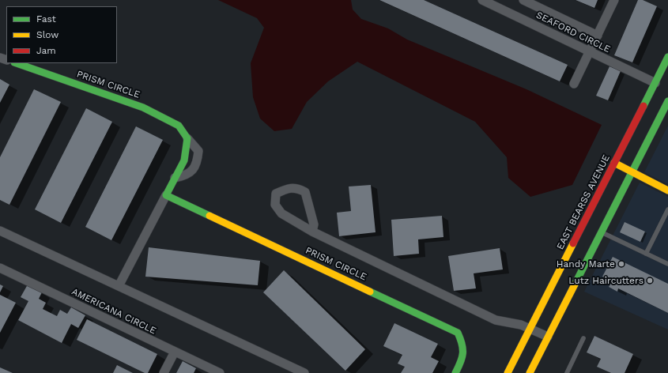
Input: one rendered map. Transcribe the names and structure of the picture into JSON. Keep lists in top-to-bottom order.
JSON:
{
  "streets": {
    "street": [
      "SEAFORD CIRCLE",
      "PRISM CIRCLE",
      "EAST BEARSS AVENUE",
      "AMERICANA CIRCLE"
    ]
  },
  "crossings": [
    ["SEAFORD CIRCLE", "EAST BEARSS AVENUE"],
    ["PRISM CIRCLE", "EAST BEARSS AVENUE"]
  ],
  "places": ["Handy Marte", "Lutz Haircutters"],
  "legend": ["Fast", "Slow", "Jam"]
}
